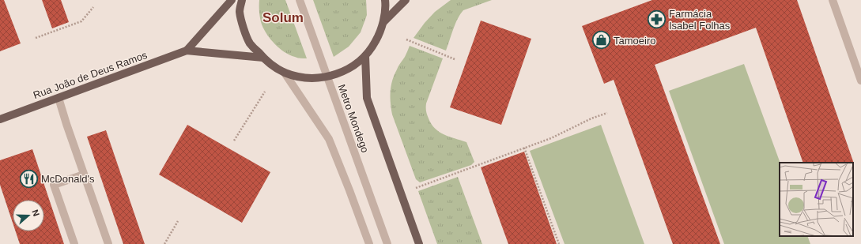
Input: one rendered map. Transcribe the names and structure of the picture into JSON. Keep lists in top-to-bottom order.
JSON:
{
  "streets": {
    "main road": ["Rua João de Deus Ramos"],
    "street": ["Metro Mondego"]
  },
  "districts": ["Solum"],
  "places": {
    "pharmacy": ["Farmácia Isabel Folhas"],
    "shop": ["Tamoeiro"],
    "restaurant": ["McDonald's"]
  },
  "north": "right"
}
